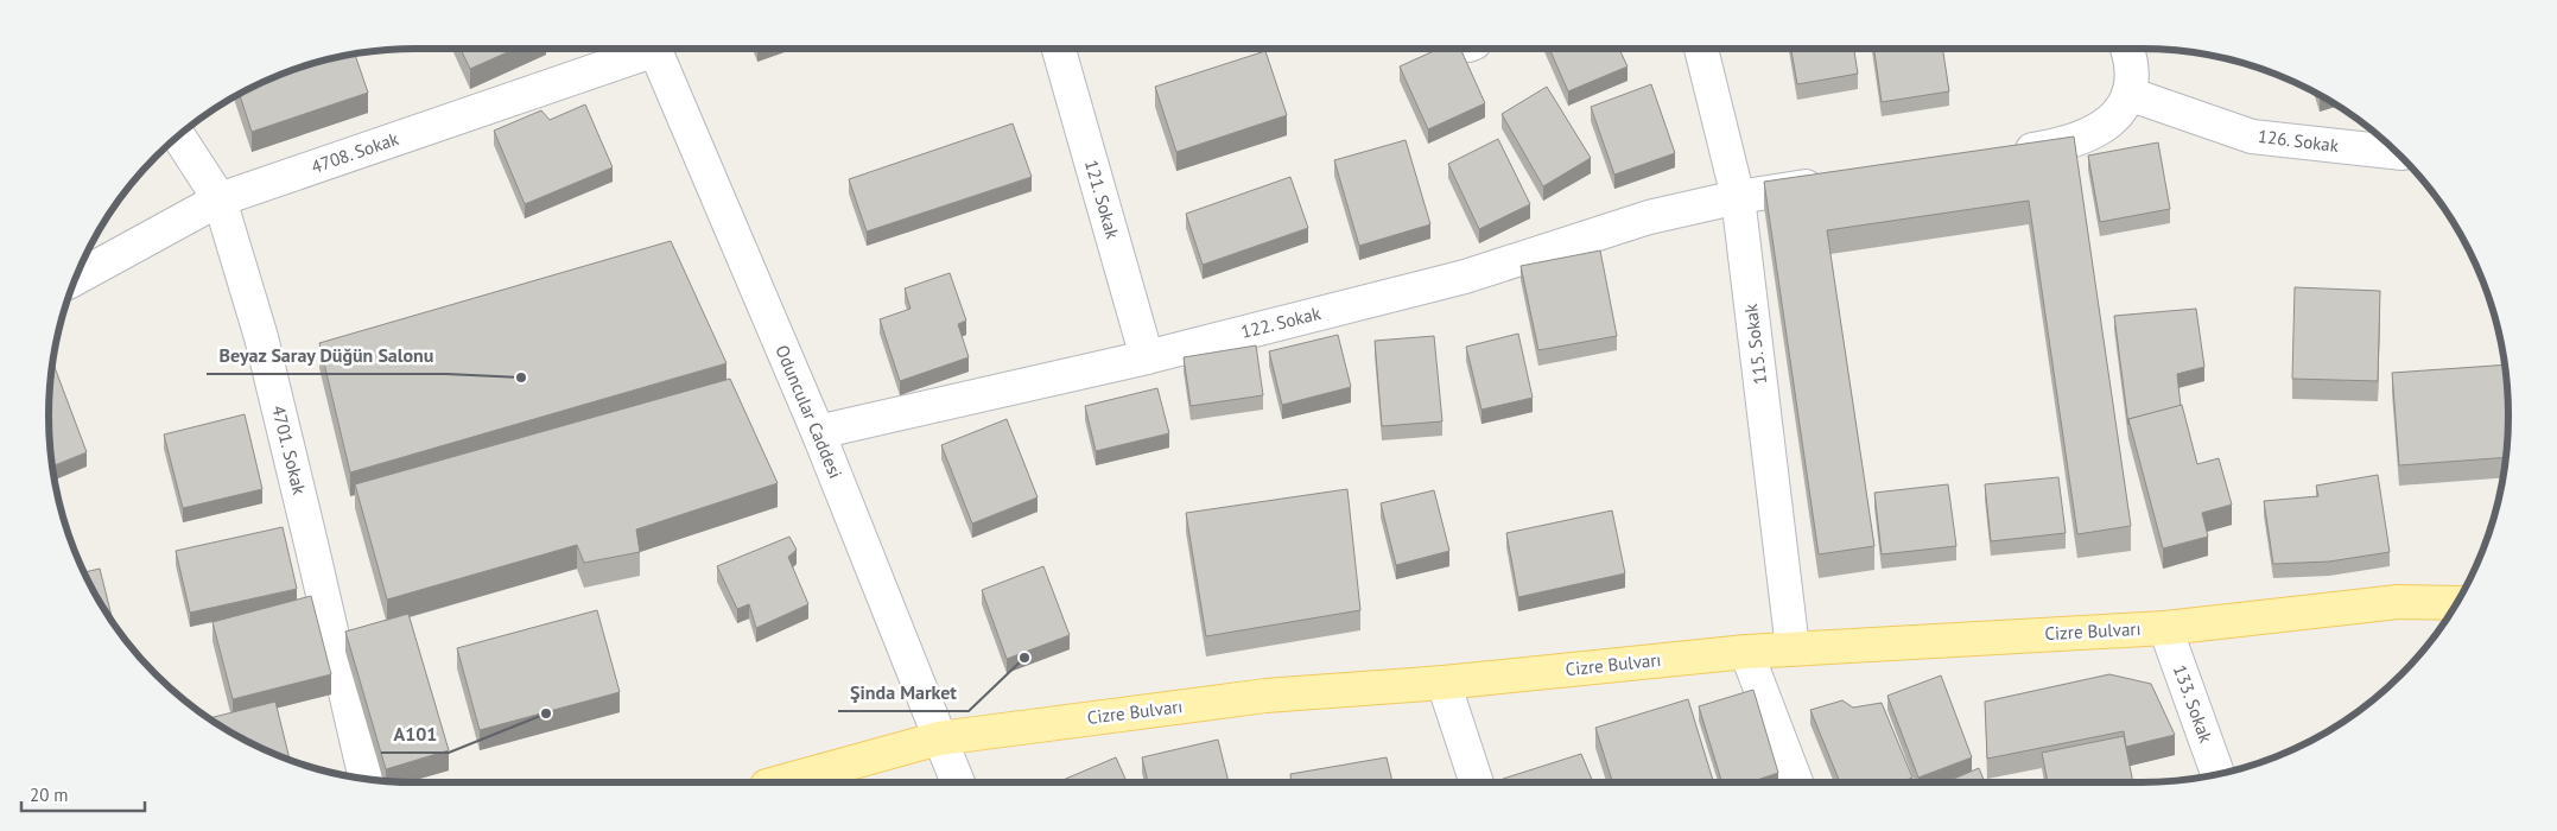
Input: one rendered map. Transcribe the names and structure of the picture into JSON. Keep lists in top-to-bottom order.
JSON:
{
  "streets": {
    "main road": ["Cizre Bulvarı"],
    "street": [
      "126. Sokak",
      "4708. Sokak",
      "121. Sokak",
      "122. Sokak",
      "115. Sokak",
      "Oduncular Caddesi",
      "4701. Sokak",
      "133. Sokak"
    ]
  },
  "crossings": [
    ["4708. Sokak", "4701. Sokak"],
    ["121. Sokak", "122. Sokak"],
    ["122. Sokak", "115. Sokak"],
    ["122. Sokak", "Oduncular Caddesi"],
    ["115. Sokak", "Cizre Bulvarı"],
    ["Oduncular Caddesi", "Cizre Bulvarı"],
    ["Cizre Bulvarı", "133. Sokak"]
  ],
  "places": ["Beyaz Saray Düğün Salonu", "Şinda Market", "A101"],
  "scale_bar": "20 m"
}
